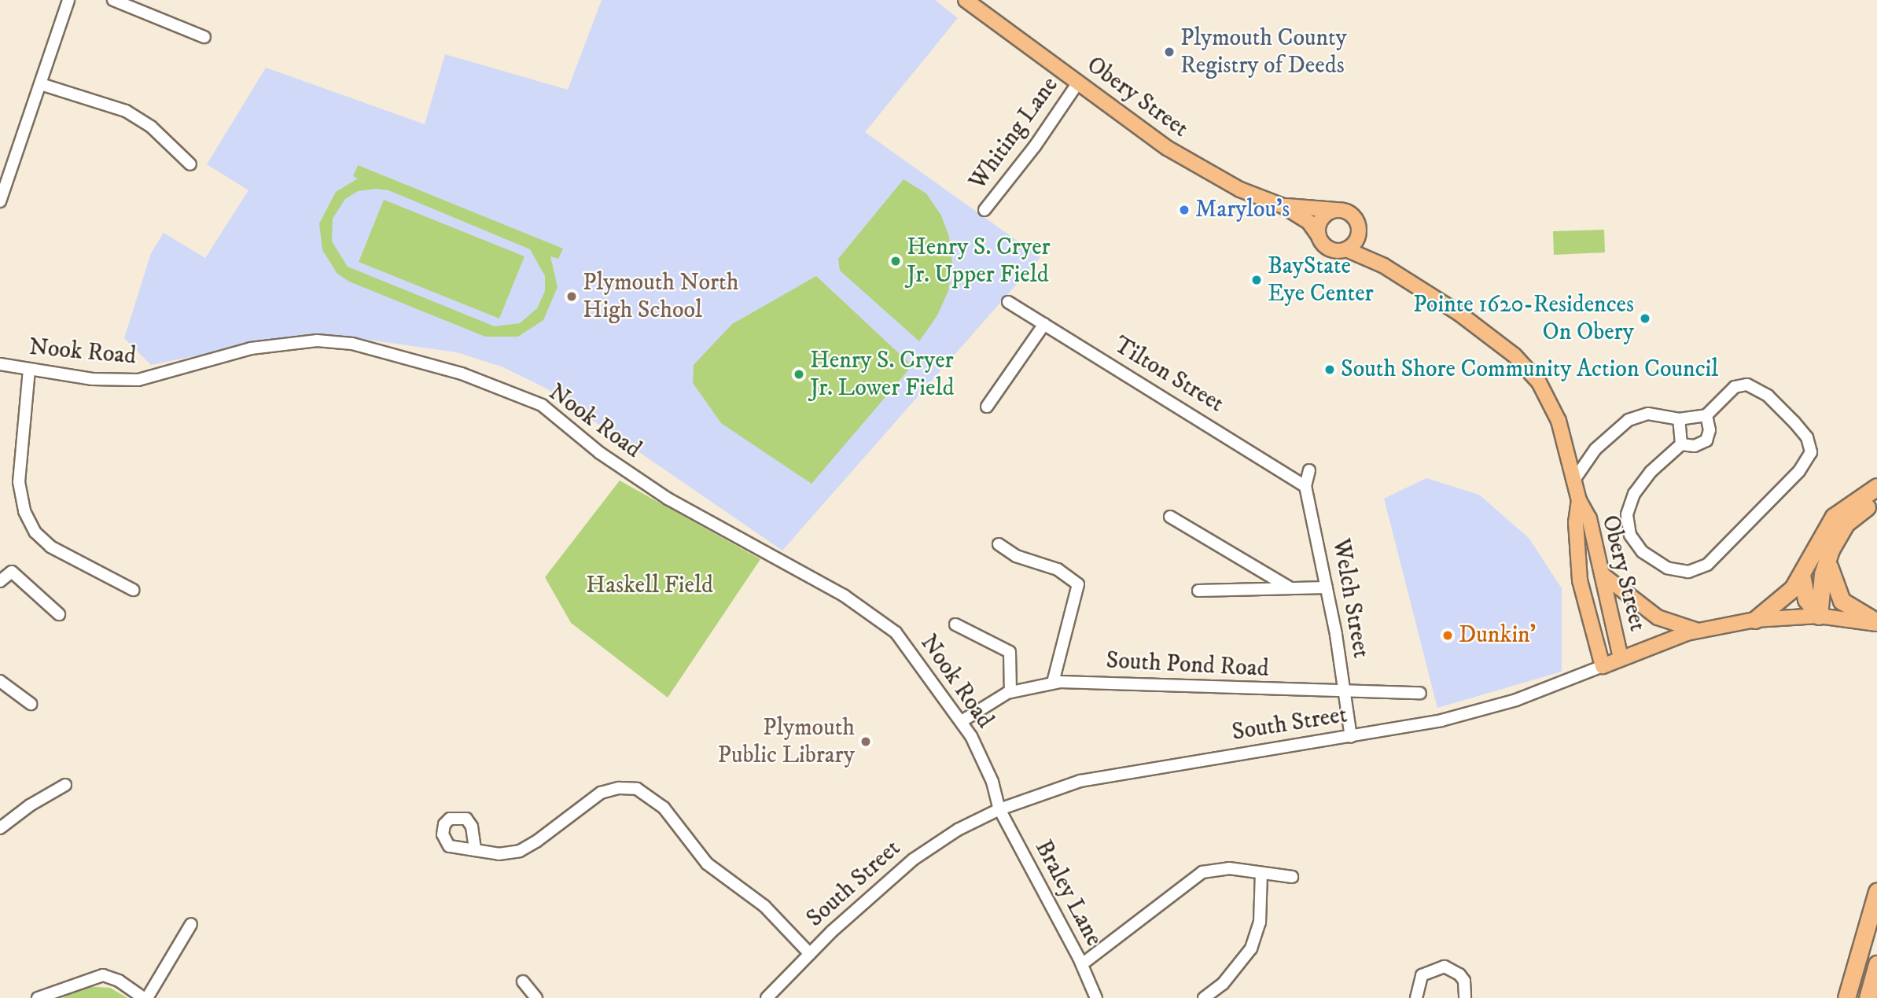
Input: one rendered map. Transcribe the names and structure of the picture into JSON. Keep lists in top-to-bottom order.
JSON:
{
  "streets": {
    "main road": ["Obery Street", "South Street"],
    "street": [
      "Whiting Lane",
      "Nook Road",
      "Tilton Street",
      "Welch Street",
      "South Pond Road",
      "Braley Lane"
    ]
  },
  "crossings": [
    ["Obery Street", "Whiting Lane"],
    ["Obery Street", "South Street"],
    ["Nook Road", "South Pond Road"],
    ["Nook Road", "South Street"],
    ["Nook Road", "Braley Lane"],
    ["Tilton Street", "Welch Street"],
    ["Welch Street", "South Pond Road"],
    ["Welch Street", "South Street"],
    ["South Street", "Braley Lane"]
  ],
  "parks": ["Haskell Field"],
  "places": [
    "Plymouth County Registry of Deeds",
    "Marylou's",
    "Henry S. Cryer Jr. Upper Field",
    "BayState Eye Center",
    "Plymouth North High School",
    "Pointe 1620-Residences On Obery",
    "South Shore Community Action Council",
    "Henry S. Cryer Jr. Lower Field",
    "Dunkin'",
    "Plymouth Public Library"
  ]
}
